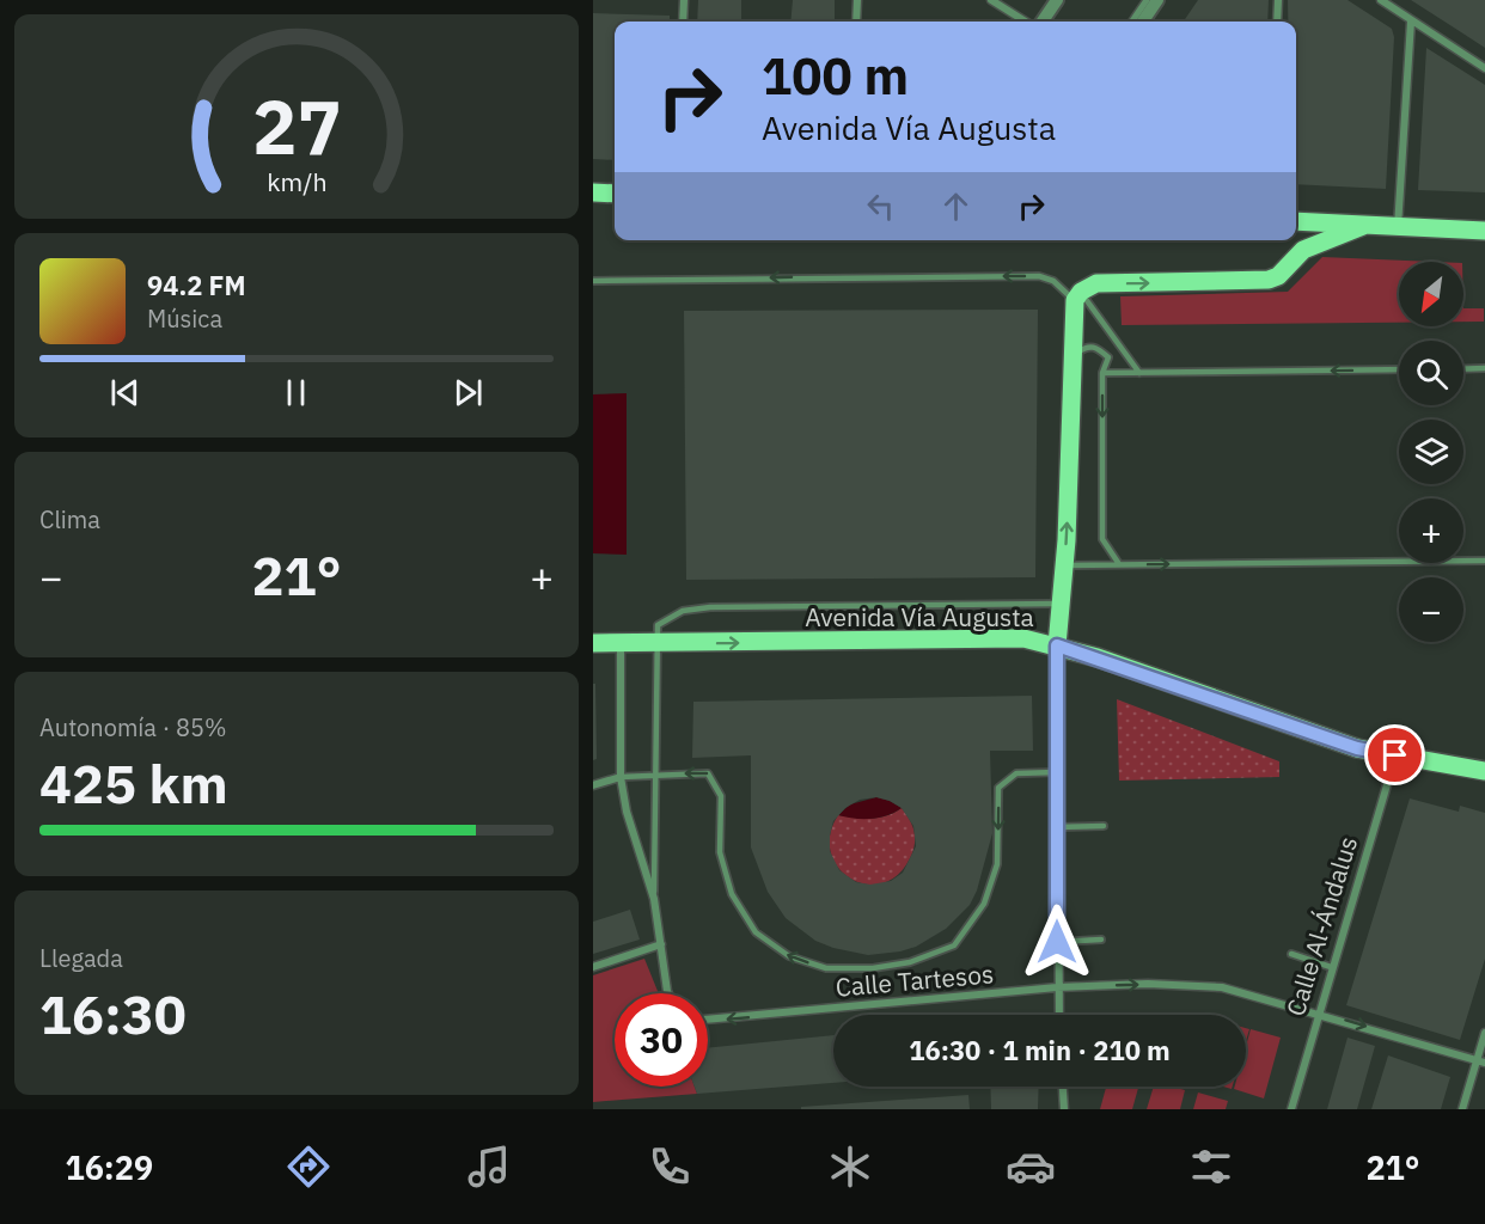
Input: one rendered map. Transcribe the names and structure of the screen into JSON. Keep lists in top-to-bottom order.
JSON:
{
  "streets": {
    "main road": ["Avenida Vía Augusta"],
    "street": ["Calle Al-Ándalus", "Calle Tartesos"]
  },
  "crossings": [
    ["Avenida Vía Augusta", "Calle Al-Ándalus"],
    ["Calle Al-Ándalus", "Calle Tartesos"]
  ],
  "one_way": ["Avenida Vía Augusta"],
  "north": "bottom left",
  "page": {
    "turn": ["100 m", "Avenida Vía Augusta"],
    "song": ["94.2 FM", "Música"],
    "map_buttons": ["+", "−"],
    "tile": [
      "Clima",
      ["Autonomía · 85%", "425 km"],
      ["Llegada", "16:30"]
    ],
    "heat": ["−", "21°", "+"],
    "limit": "30",
    "trip": "16:30 · 1 min · 210 m",
    "tabs": ["16:29", "21°"],
    "gauge": ["27", "km/h"]
  }
}
